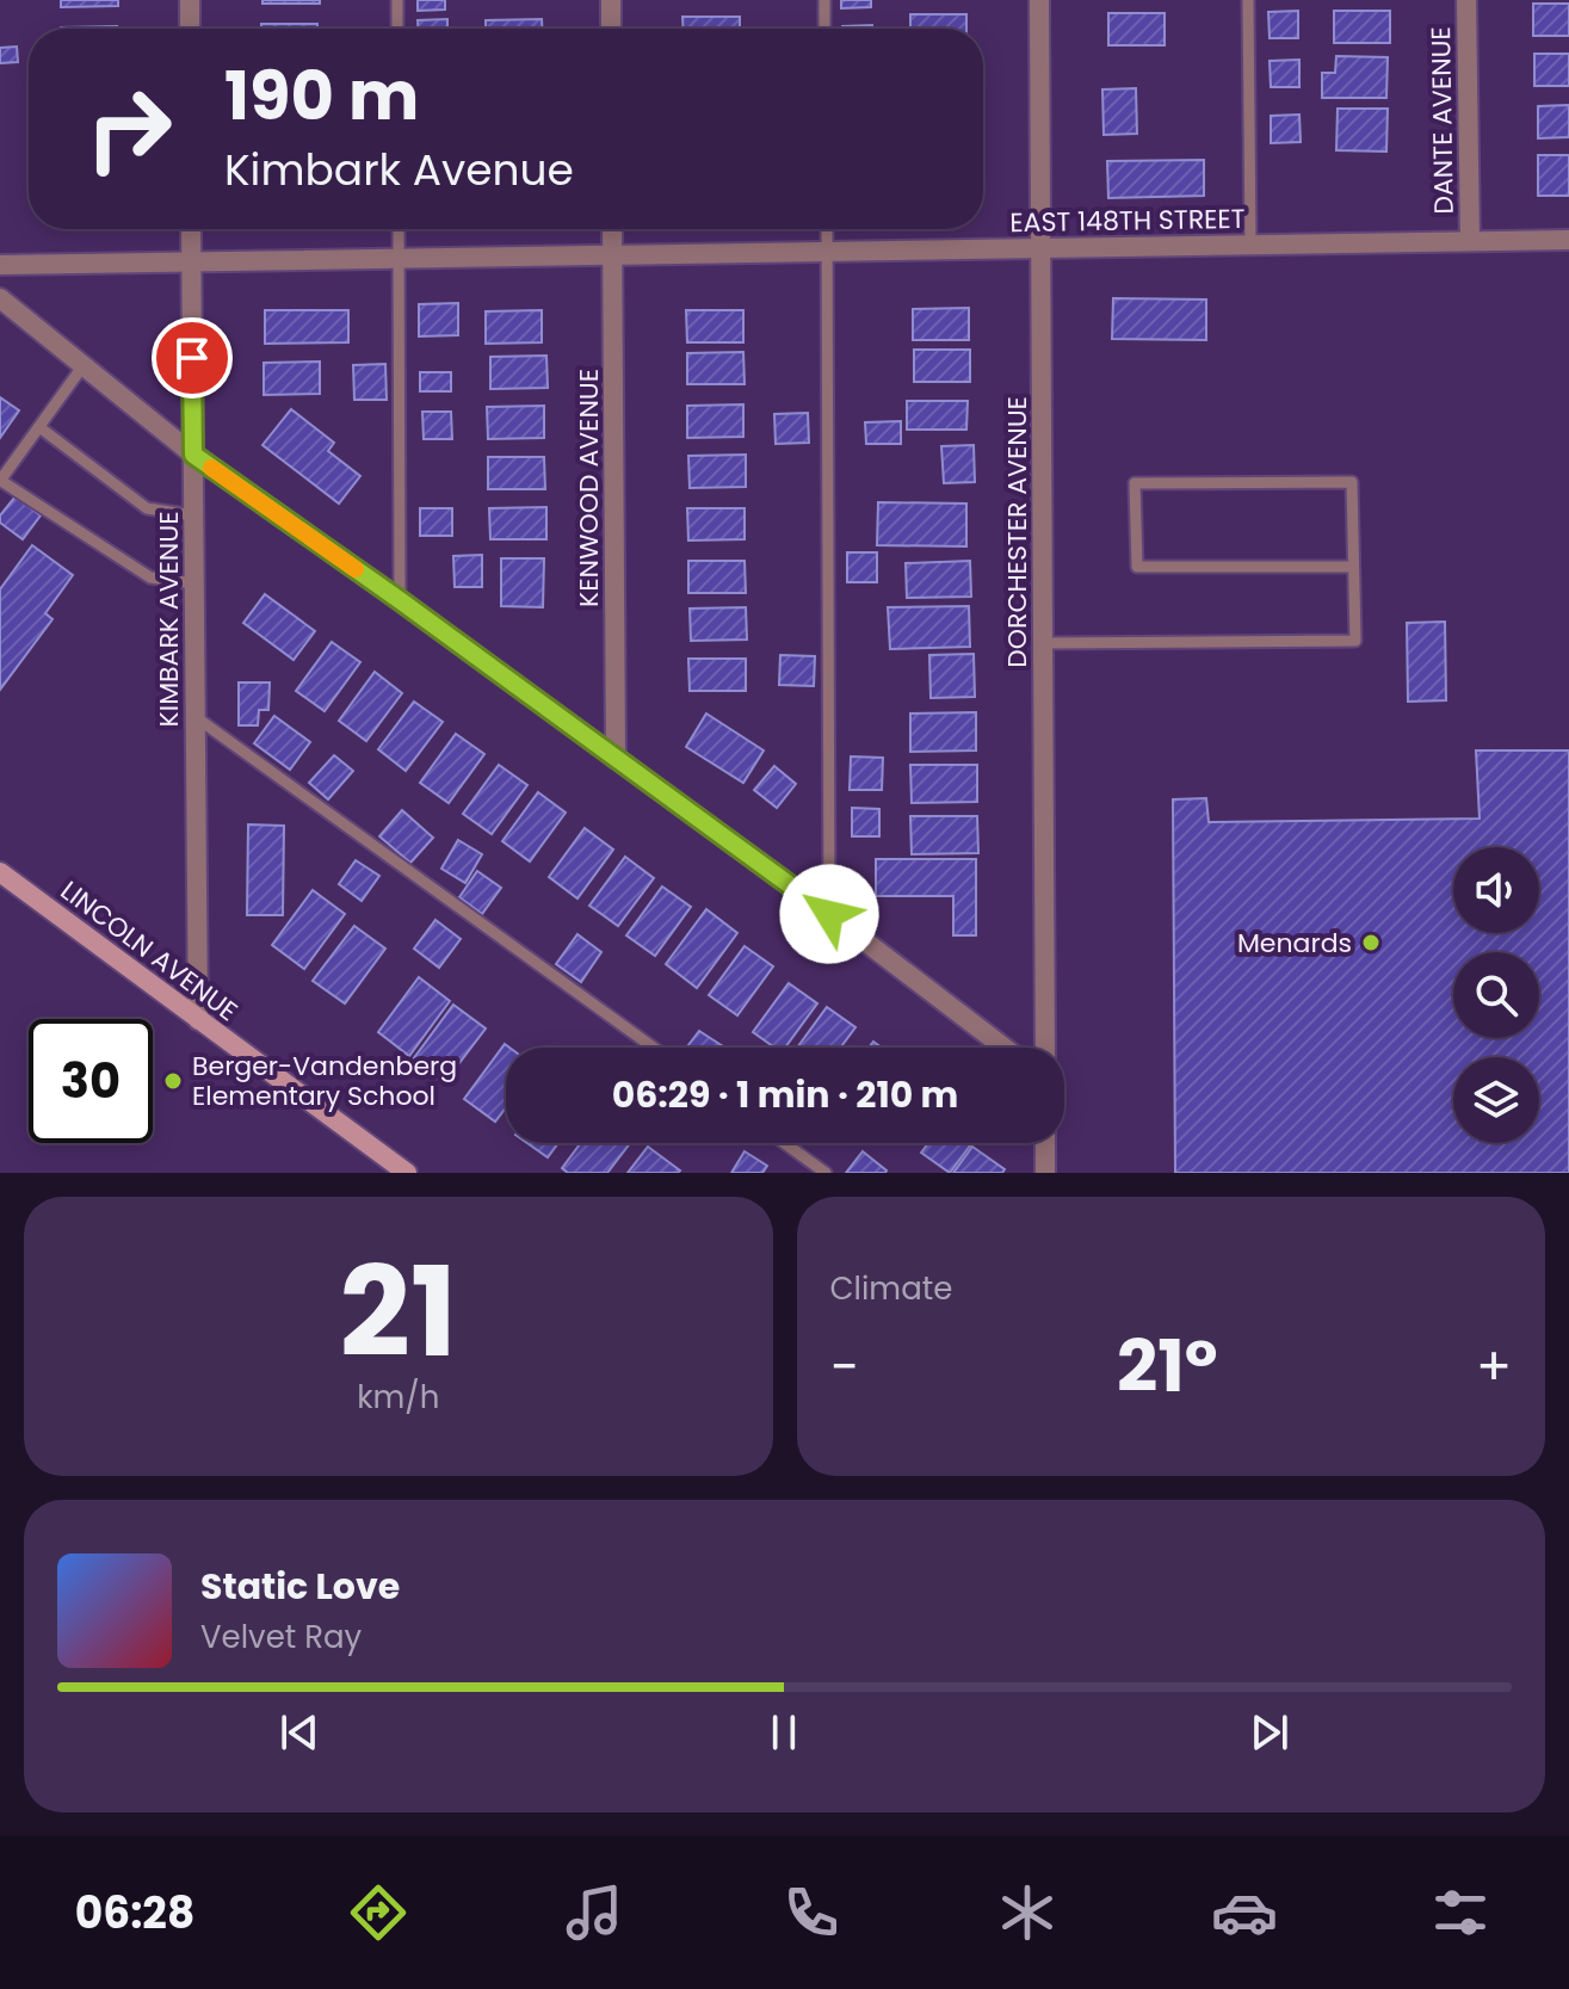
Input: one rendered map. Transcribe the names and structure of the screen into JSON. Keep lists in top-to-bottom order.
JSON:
{
  "streets": {
    "street": [
      "DANTE AVENUE",
      "EAST 148TH STREET",
      "KENWOOD AVENUE",
      "DORCHESTER AVENUE",
      "KIMBARK AVENUE",
      "LINCOLN AVENUE"
    ]
  },
  "crossings": [
    ["DANTE AVENUE", "EAST 148TH STREET"],
    ["EAST 148TH STREET", "KENWOOD AVENUE"],
    ["EAST 148TH STREET", "DORCHESTER AVENUE"],
    ["EAST 148TH STREET", "KIMBARK AVENUE"],
    ["KIMBARK AVENUE", "LINCOLN AVENUE"]
  ],
  "places": ["Menards", "Berger-Vandenberg Elementary School"],
  "page": {
    "turn": ["190 m", "Kimbark Avenue"],
    "limit": "30",
    "trip": "06:29 · 1 min · 210 m",
    "tile": [
      ["21", "km/h"],
      "Climate"
    ],
    "heat": ["−", "21°", "+"],
    "song": ["Static Love", "Velvet Ray"],
    "tabs": "06:28"
  }
}
